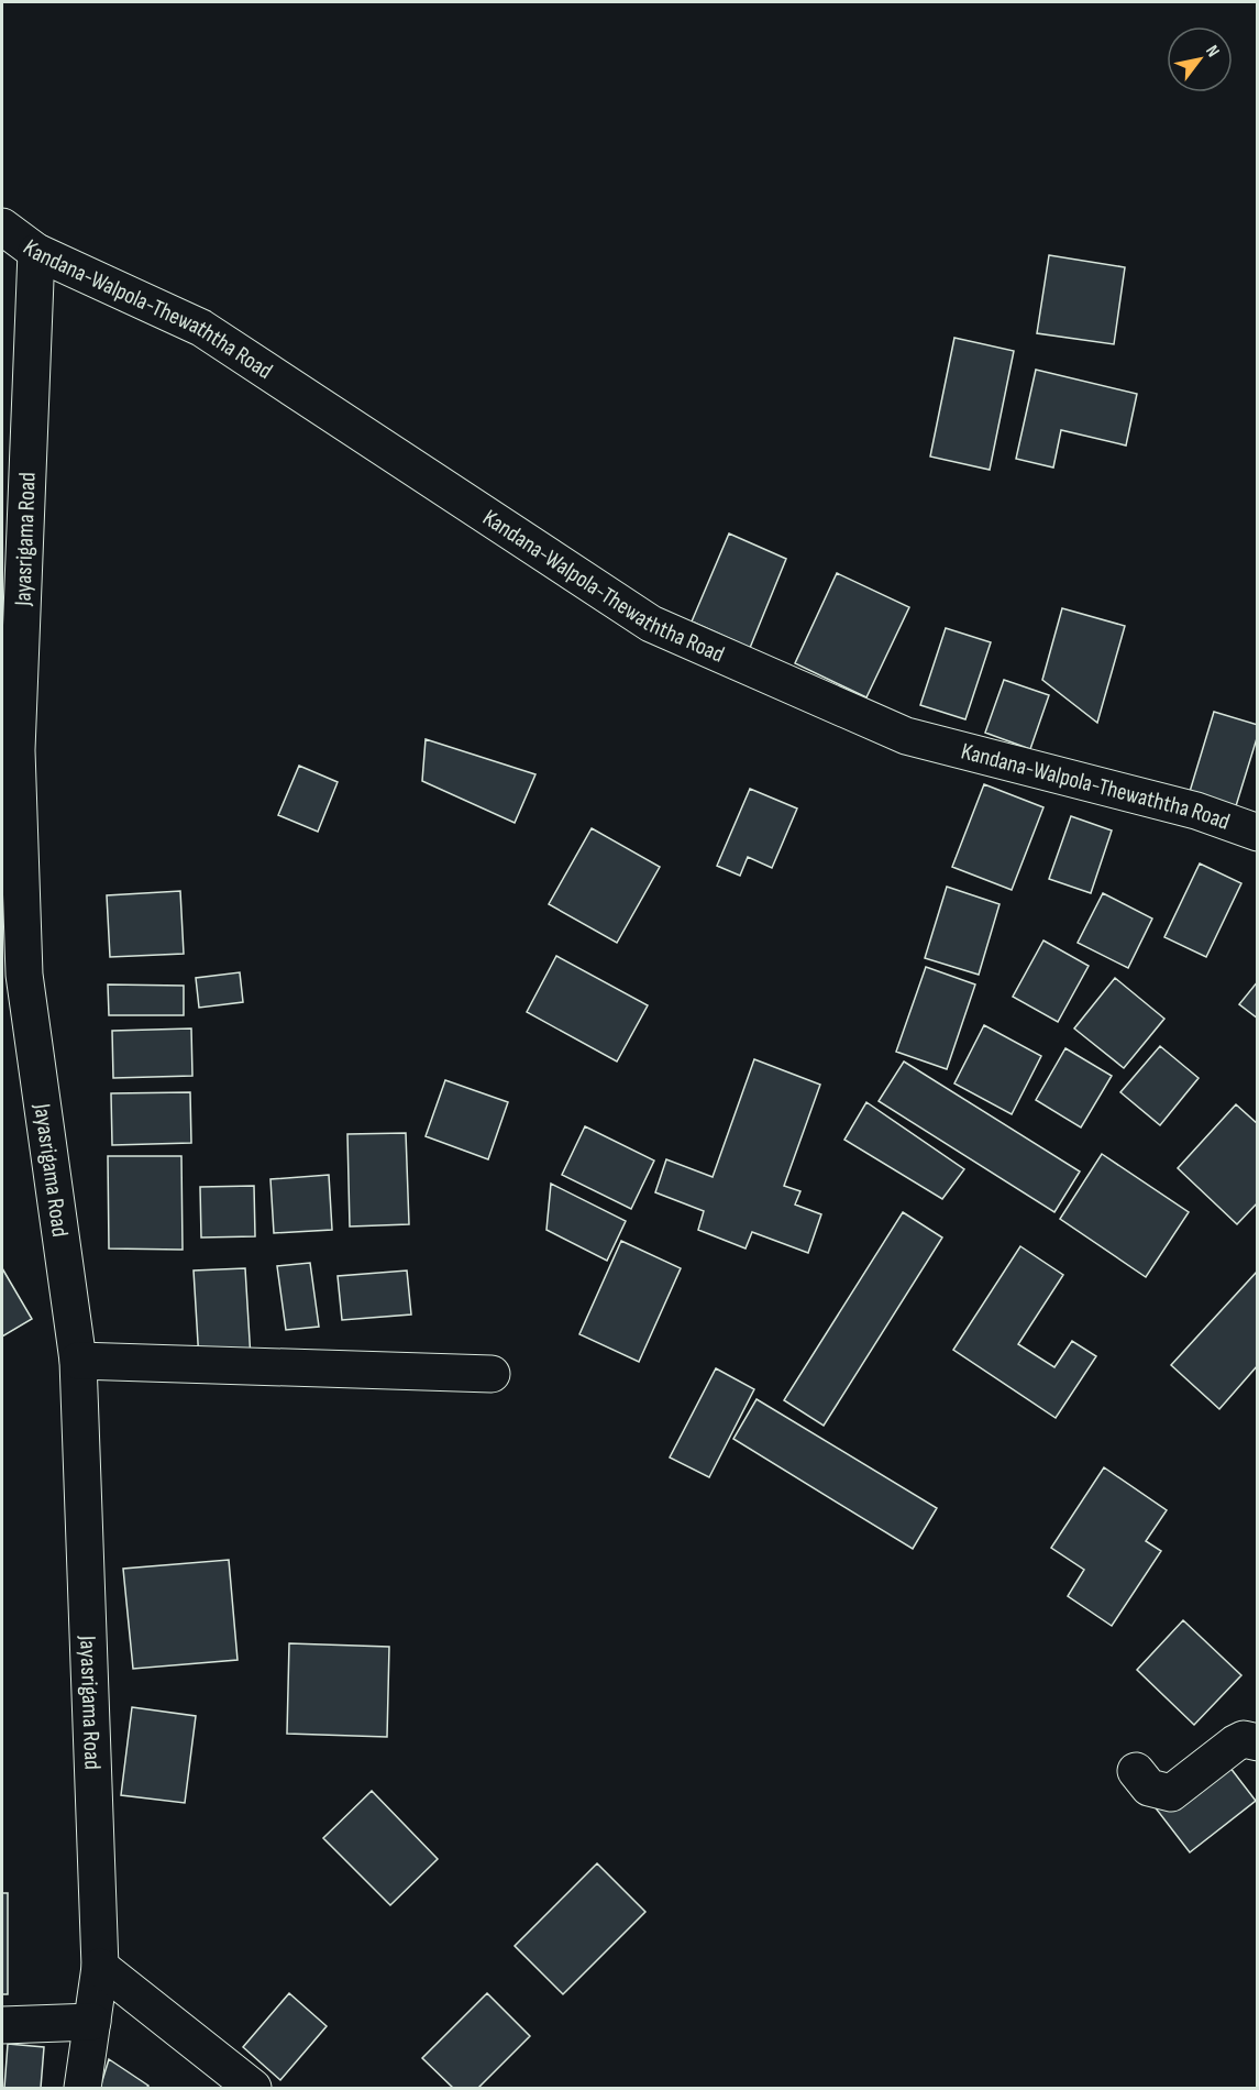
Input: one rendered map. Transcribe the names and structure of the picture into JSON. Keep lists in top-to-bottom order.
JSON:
{
  "streets": {
    "street": ["Kandana-Walpola-Thewaththa Road", "Jayasrigama Road"]
  },
  "crossings": [
    ["Kandana-Walpola-Thewaththa Road", "Jayasrigama Road"]
  ],
  "north": "top right"
}
